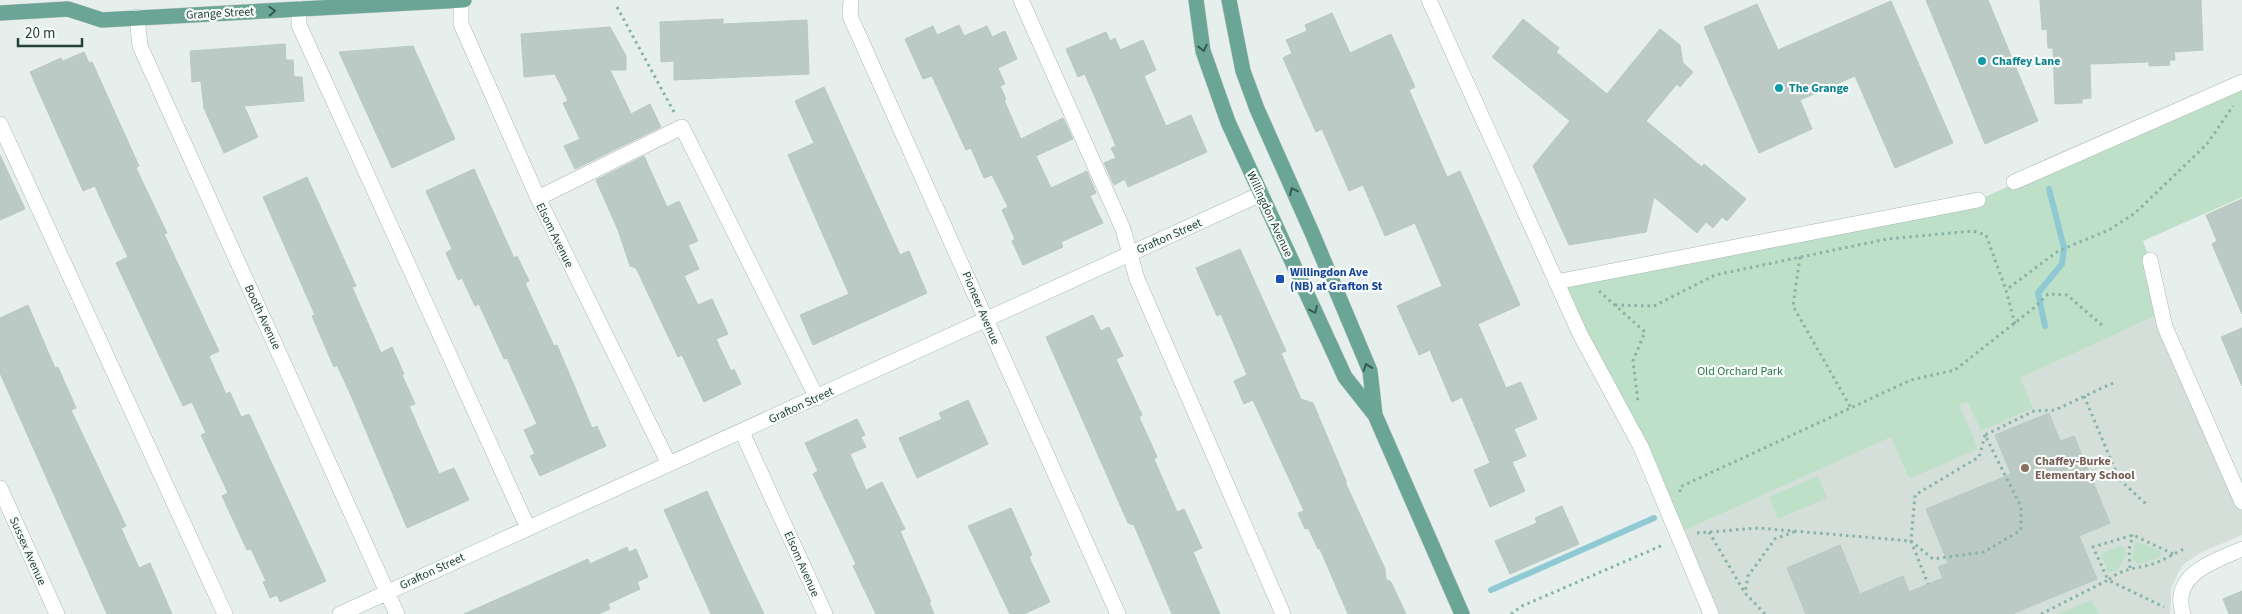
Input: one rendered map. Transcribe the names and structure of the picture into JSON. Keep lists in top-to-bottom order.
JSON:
{
  "streets": {
    "main road": ["Grange Street", "Willingdon Avenue"],
    "street": [
      "Elsom Avenue",
      "Grafton Street",
      "Pioneer Avenue",
      "Booth Avenue",
      "Sussex Avenue"
    ]
  },
  "crossings": [
    ["Grange Street", "Elsom Avenue"],
    ["Grange Street", "Booth Avenue"],
    ["Willingdon Avenue", "Grafton Street"],
    ["Elsom Avenue", "Grafton Street"],
    ["Grafton Street", "Pioneer Avenue"],
    ["Grafton Street", "Booth Avenue"]
  ],
  "parks": ["Old Orchard Park"],
  "places": {
    "other": ["Chaffey Lane", "The Grange", "Chaffey-Burke Elementary School"],
    "transit": ["Willingdon Ave (NB) at Grafton St"]
  },
  "scale_bar": "20 m"
}
